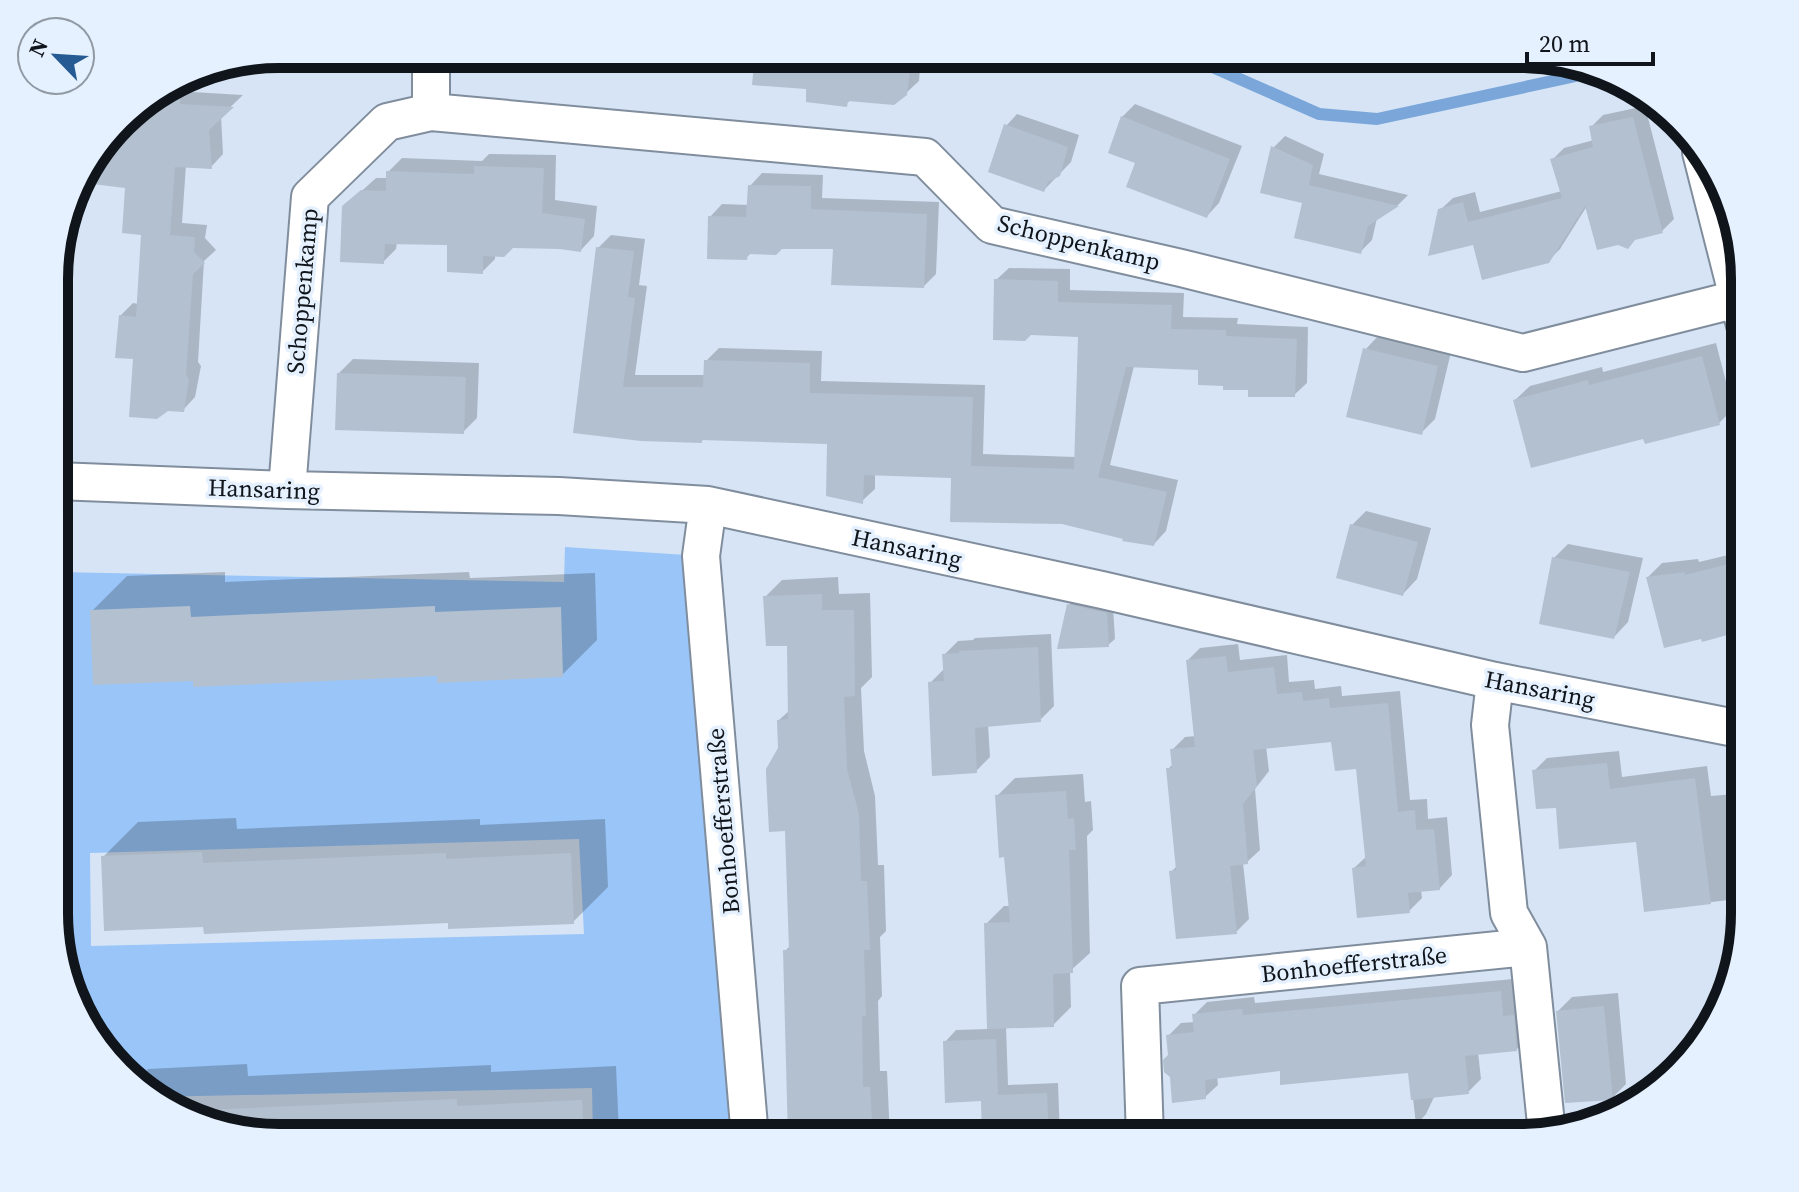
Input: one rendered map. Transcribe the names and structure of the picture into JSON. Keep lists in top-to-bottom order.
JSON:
{
  "streets": {
    "street": ["Schoppenkamp", "Hansaring", "Bonhoefferstraße"]
  },
  "crossings": [
    ["Schoppenkamp", "Hansaring"],
    ["Hansaring", "Bonhoefferstraße"]
  ],
  "scale_bar": "20 m",
  "north": "top left"
}
